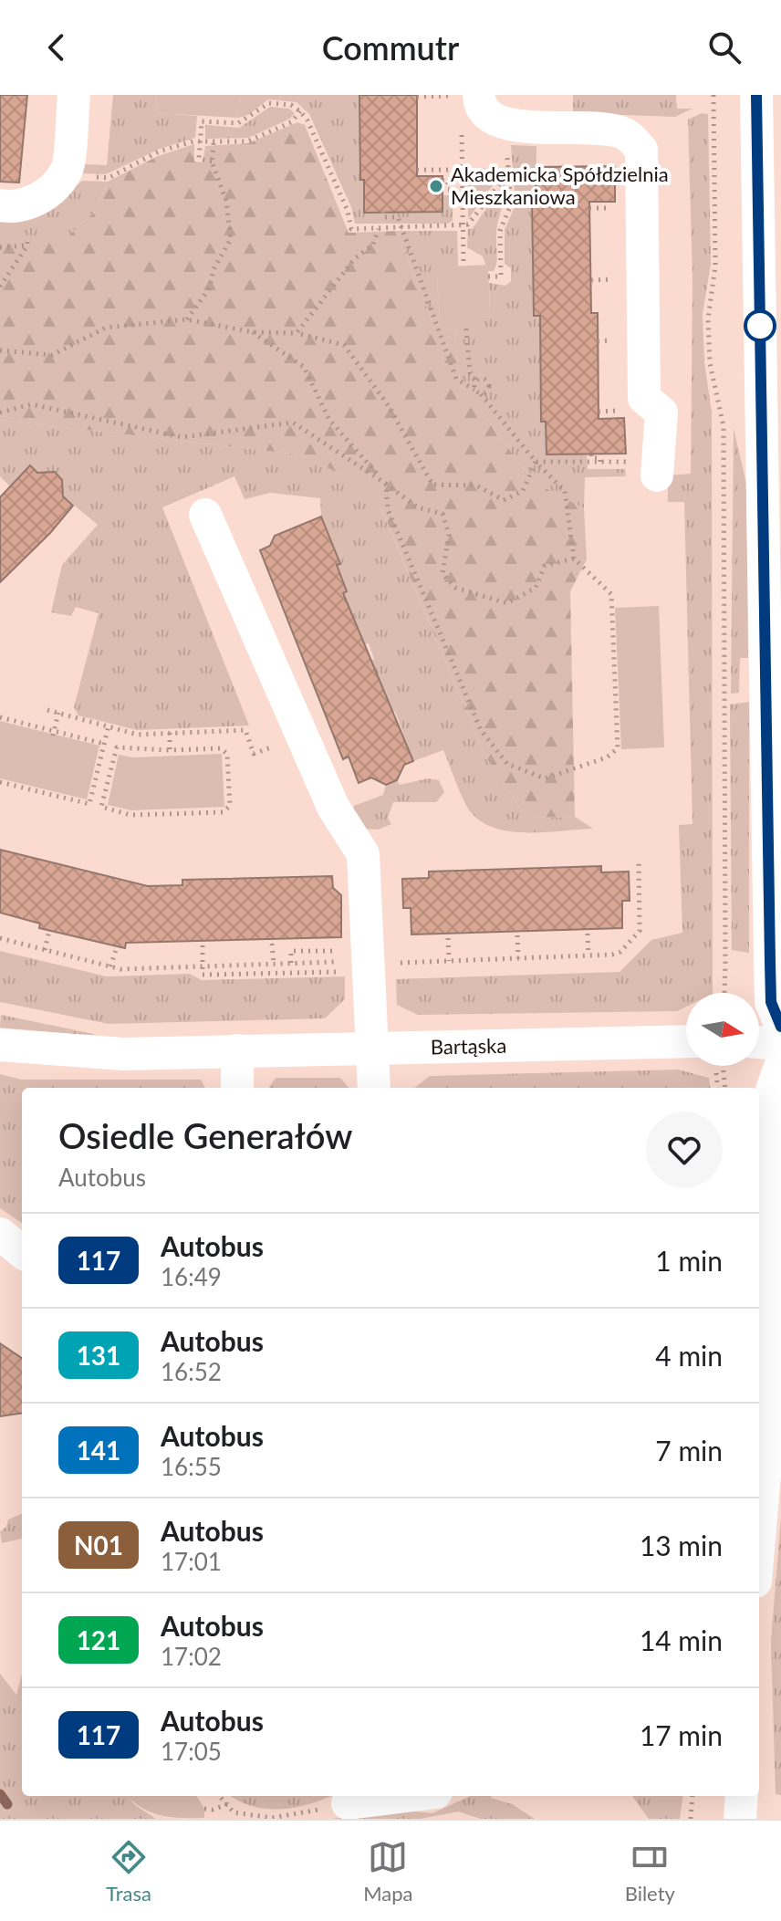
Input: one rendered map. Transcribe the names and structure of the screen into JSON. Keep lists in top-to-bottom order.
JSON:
{
  "streets": {
    "street": ["Bartąska"]
  },
  "places": ["Akademicka Spółdzielnia Mieszkaniowa"],
  "lines": ["bus line 117"],
  "north": "right",
  "page": {
    "header": "Commutr",
    "heading": ["Osiedle Generałów", "Autobus"],
    "list": [
      {
        "mark": "117",
        "name": "Autobus",
        "note": "16:49",
        "value": "1 min"
      },
      {
        "mark": "131",
        "name": "Autobus",
        "note": "16:52",
        "value": "4 min"
      },
      {
        "mark": "141",
        "name": "Autobus",
        "note": "16:55",
        "value": "7 min"
      },
      {
        "mark": "N01",
        "name": "Autobus",
        "note": "17:01",
        "value": "13 min"
      },
      {
        "mark": "121",
        "name": "Autobus",
        "note": "17:02",
        "value": "14 min"
      },
      {
        "mark": "117",
        "name": "Autobus",
        "note": "17:05",
        "value": "17 min"
      }
    ],
    "tabs": ["Trasa", "Mapa", "Bilety"]
  }
}
